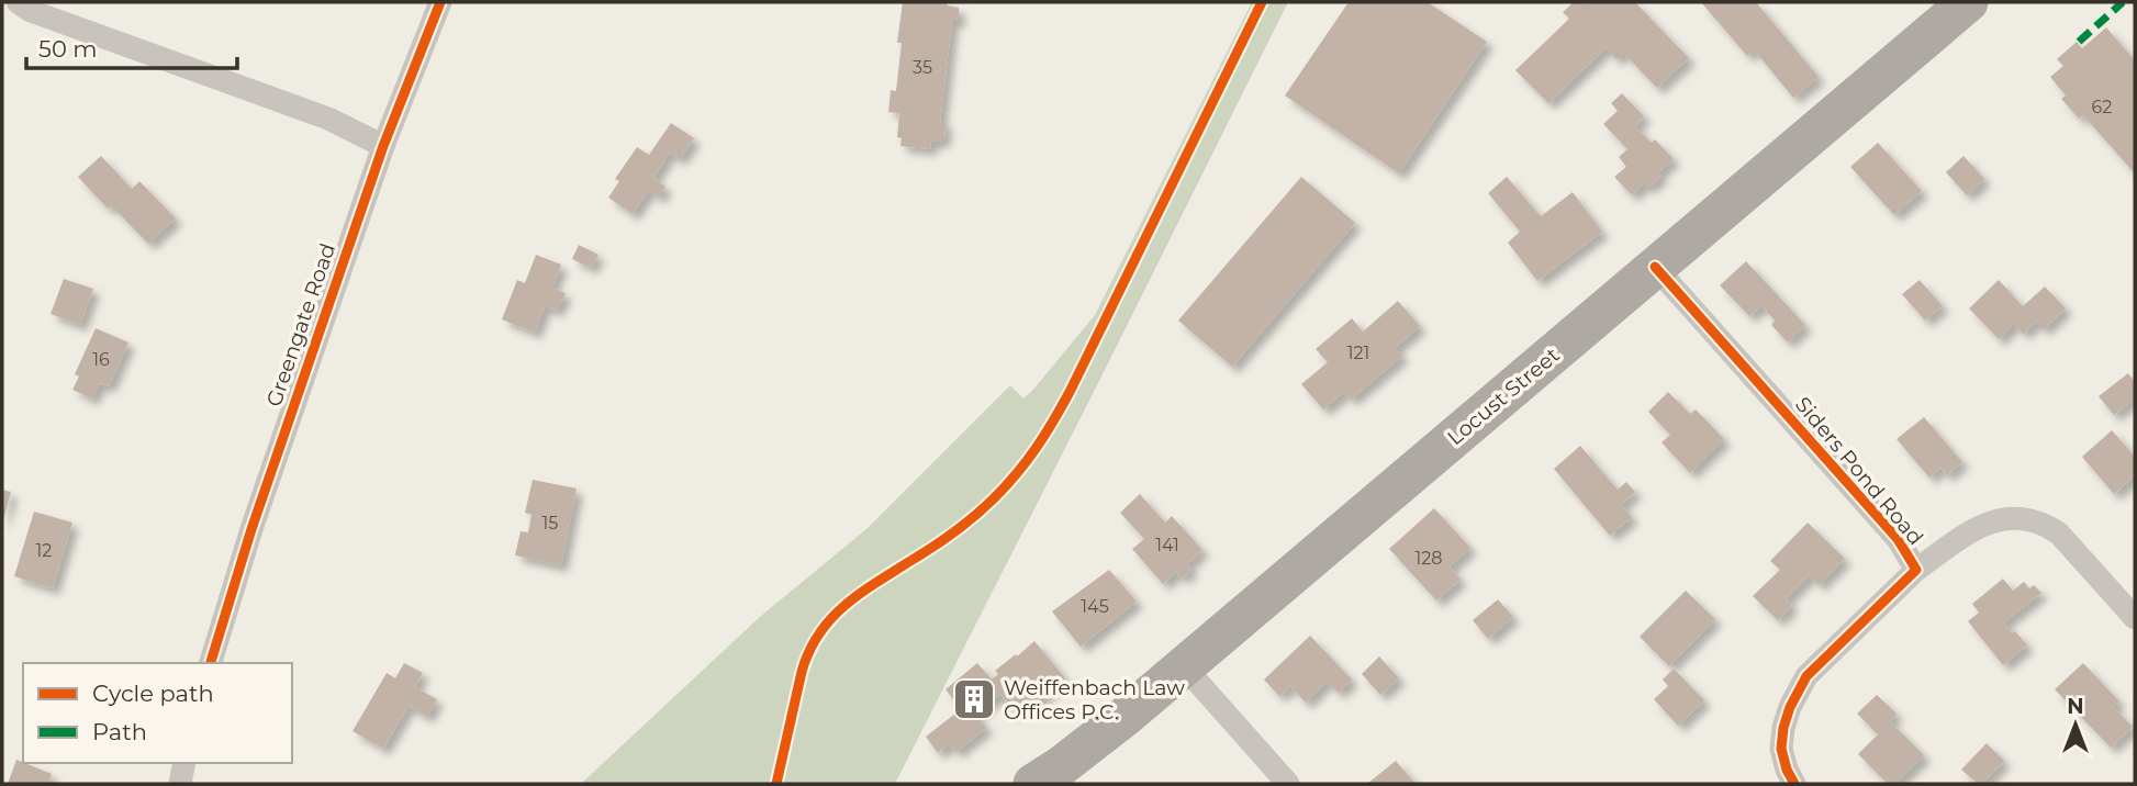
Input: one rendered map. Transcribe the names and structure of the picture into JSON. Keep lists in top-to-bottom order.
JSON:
{
  "streets": {
    "highway": ["Locust Street"],
    "street": ["Greengate Road", "Siders Pond Road"]
  },
  "crossings": [
    ["Locust Street", "Siders Pond Road"]
  ],
  "places": {
    "building": ["Weiffenbach Law Offices P.C."]
  },
  "house_numbers": [
    "35",
    "62",
    "121",
    "16",
    "15",
    "141",
    "12",
    "128",
    "145"
  ],
  "legend": ["Cycle path", "Path"],
  "scale_bar": "50 m",
  "north": "top"
}
